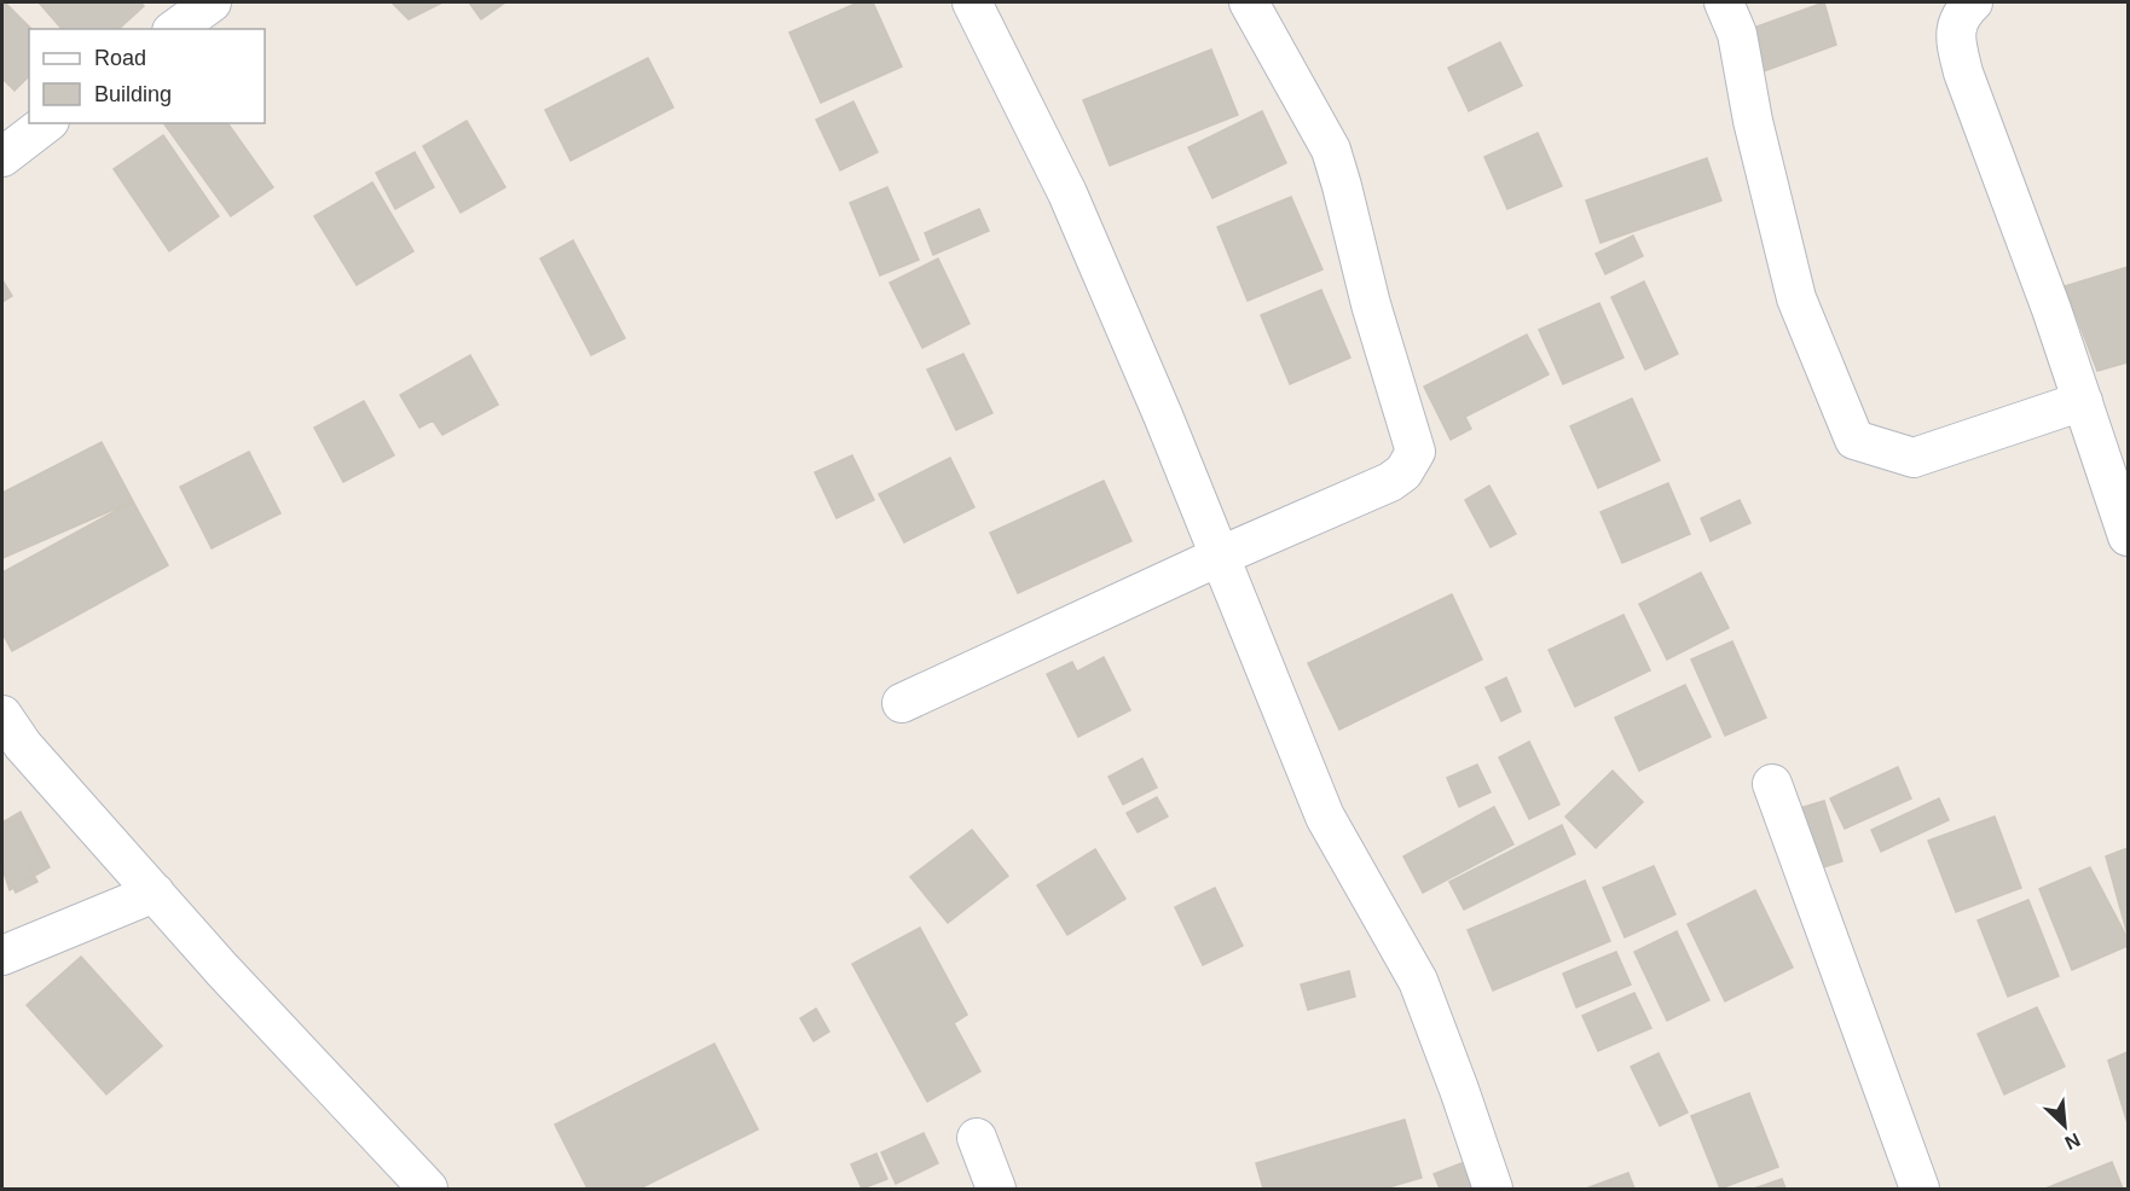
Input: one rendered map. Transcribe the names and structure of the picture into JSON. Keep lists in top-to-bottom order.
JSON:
{
  "legend": ["Road", "Building"],
  "north": "bottom right"
}
